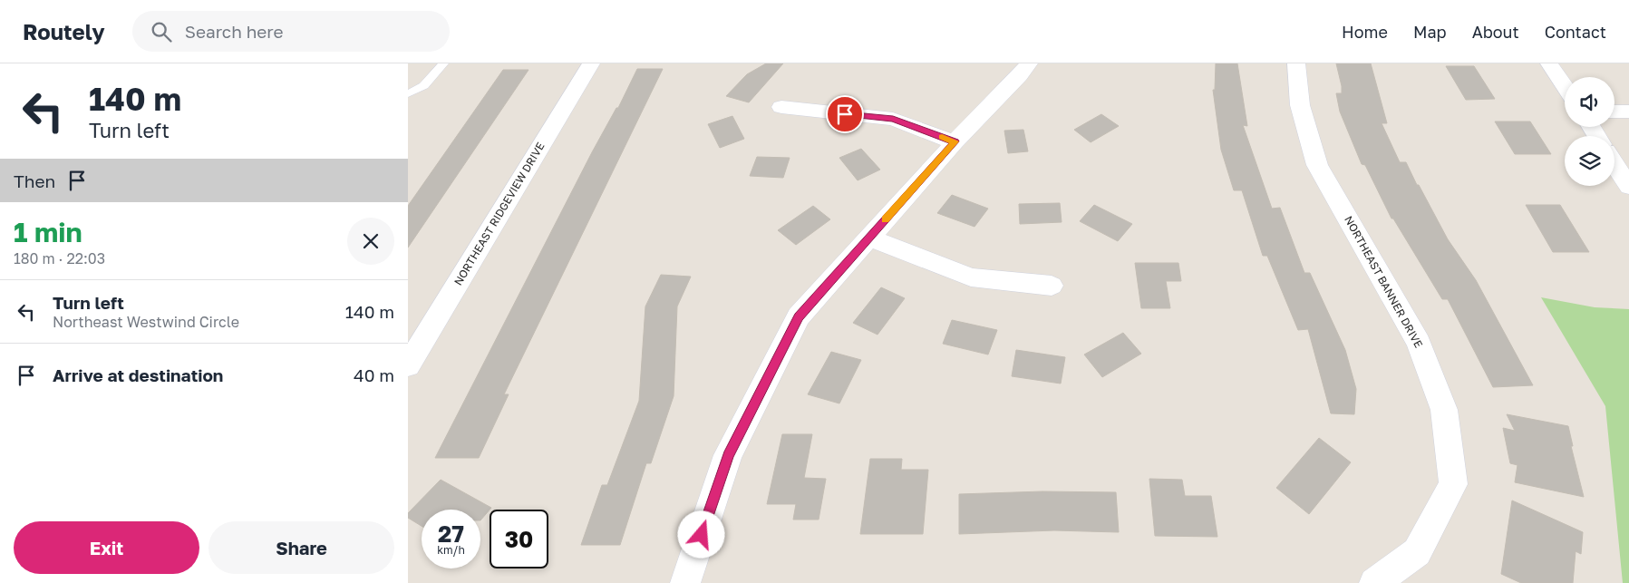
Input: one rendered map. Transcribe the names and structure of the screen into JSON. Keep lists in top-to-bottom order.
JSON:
{
  "streets": {
    "street": ["NORTHEAST RIDGEVIEW DRIVE", "NORTHEAST BANNER DRIVE"]
  },
  "page": {
    "header": "Routely",
    "search": "Search here",
    "nav": [
      "Home",
      "Map",
      "About",
      "Contact"
    ],
    "turn": ["140 m", "Turn left"],
    "then": "Then",
    "heading": ["1 min", "180 m · 22:03"],
    "list": [
      {
        "name": "Turn left",
        "note": "Northeast Westwind Circle",
        "value": "140 m"
      },
      {
        "name": "Arrive at destination",
        "value": "40 m"
      }
    ],
    "speed": "27 km/h",
    "limit": "30",
    "buttons": ["Exit", "Share"]
  }
}
